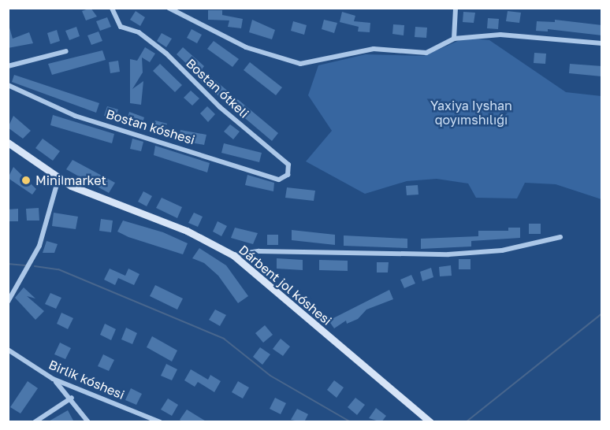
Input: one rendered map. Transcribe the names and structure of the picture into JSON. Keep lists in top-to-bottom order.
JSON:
{
  "streets": {
    "main road": ["Dárbent jol kóshesi"],
    "street": ["Bostan ótkeli", "Bostan kóshesi", "Birlik kóshesi"]
  },
  "crossings": [
    ["Bostan ótkeli", "Bostan kóshesi"]
  ],
  "parks": ["Yaxiya Iyshan qoyımshılıǵı"],
  "places": ["Mini market"]
}
